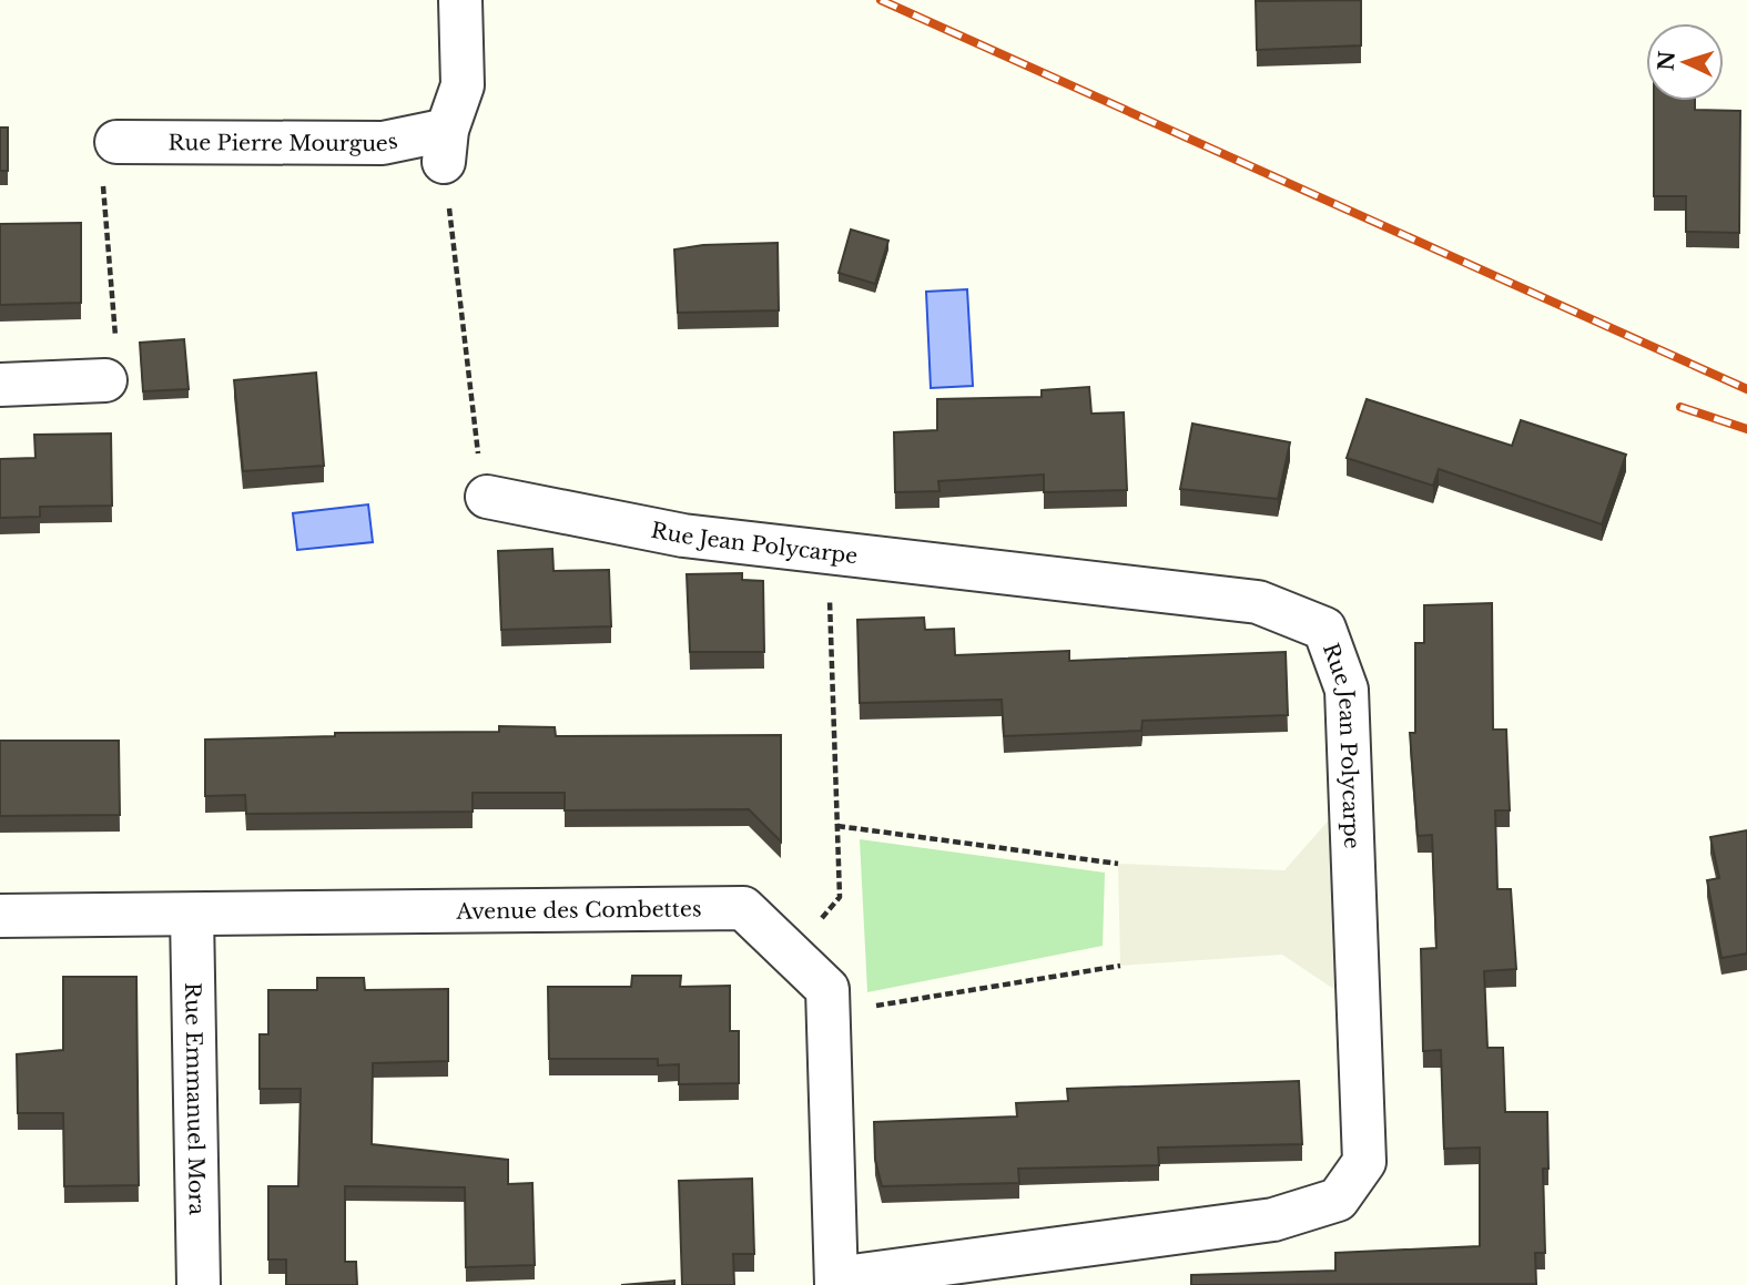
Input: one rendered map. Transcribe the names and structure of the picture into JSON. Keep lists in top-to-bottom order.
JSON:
{
  "streets": {
    "street": [
      "Rue Pierre Mourgues",
      "Rue Jean Polycarpe",
      "Avenue des Combettes",
      "Rue Emmanuel Mora"
    ]
  },
  "crossings": [
    ["Rue Jean Polycarpe", "Avenue des Combettes"],
    ["Avenue des Combettes", "Rue Emmanuel Mora"]
  ],
  "north": "left"
}
